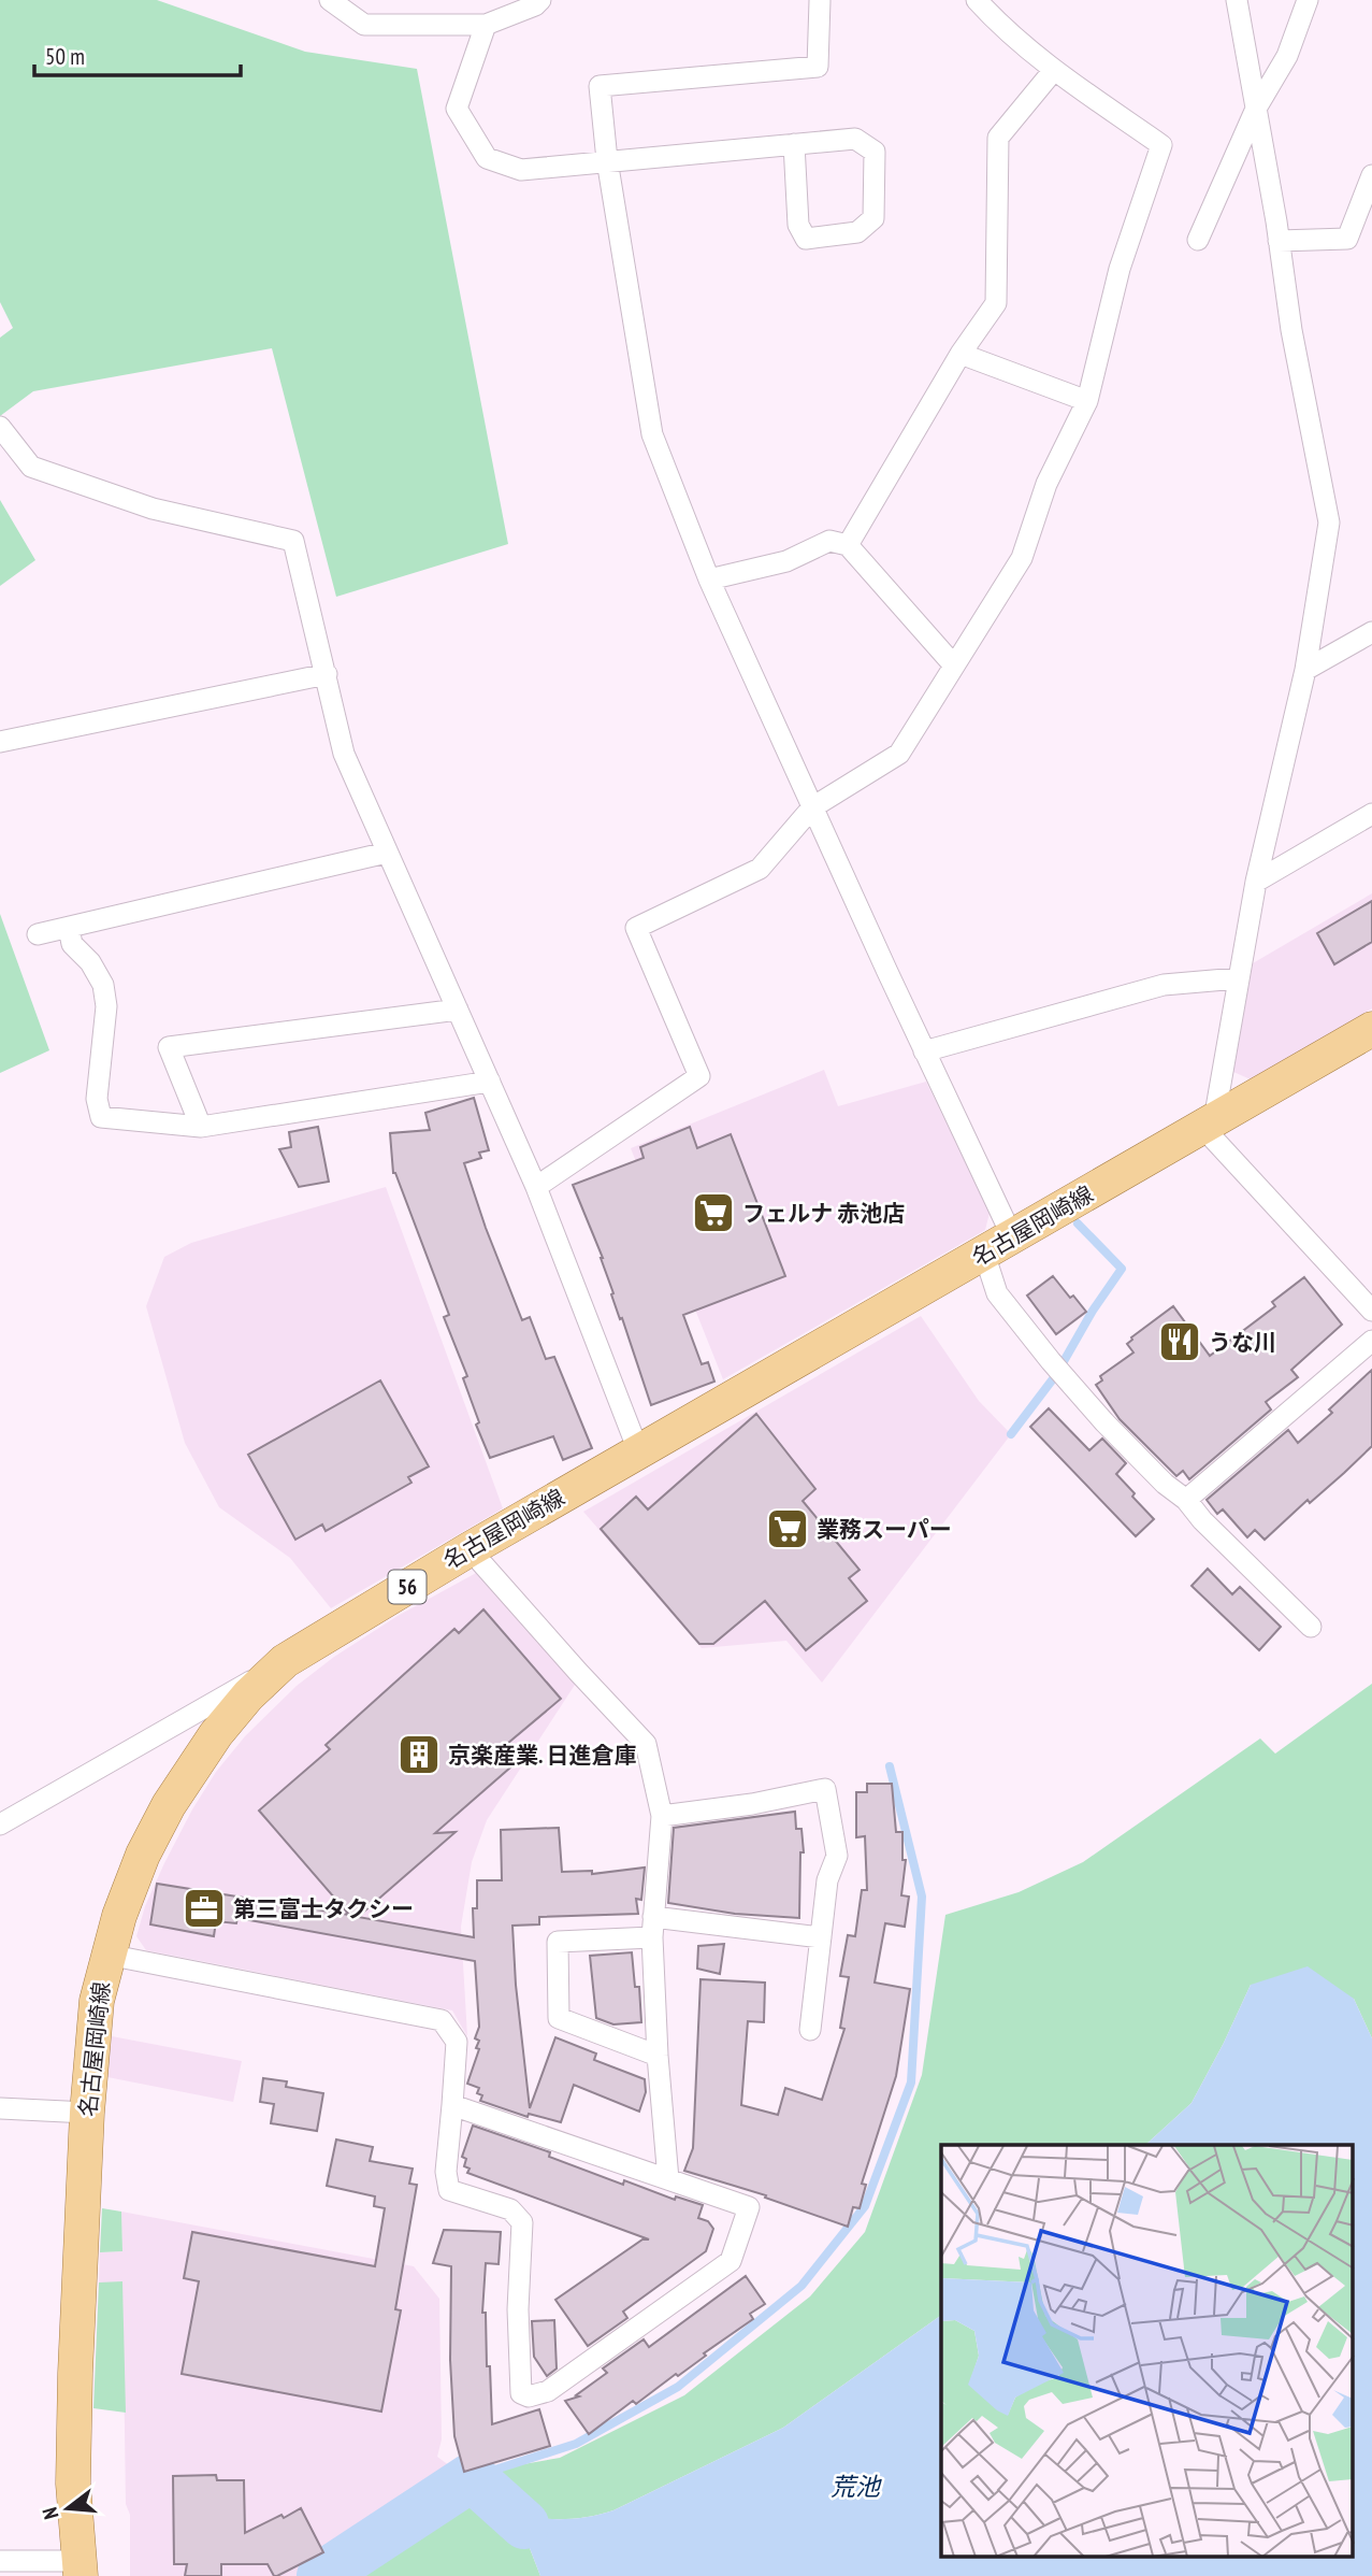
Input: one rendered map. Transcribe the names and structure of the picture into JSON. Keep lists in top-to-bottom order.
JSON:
{
  "streets": {
    "main road": ["名古屋岡崎線", "56"]
  },
  "water": ["荒池"],
  "places": {
    "supermarket": ["フェルナ 赤池店", "業務スーパー"],
    "restaurant": ["うな川"],
    "building": ["京楽産業. 日進倉庫"],
    "office": ["第三富士タクシー"]
  },
  "scale_bar": "50 m",
  "north": "left"
}
